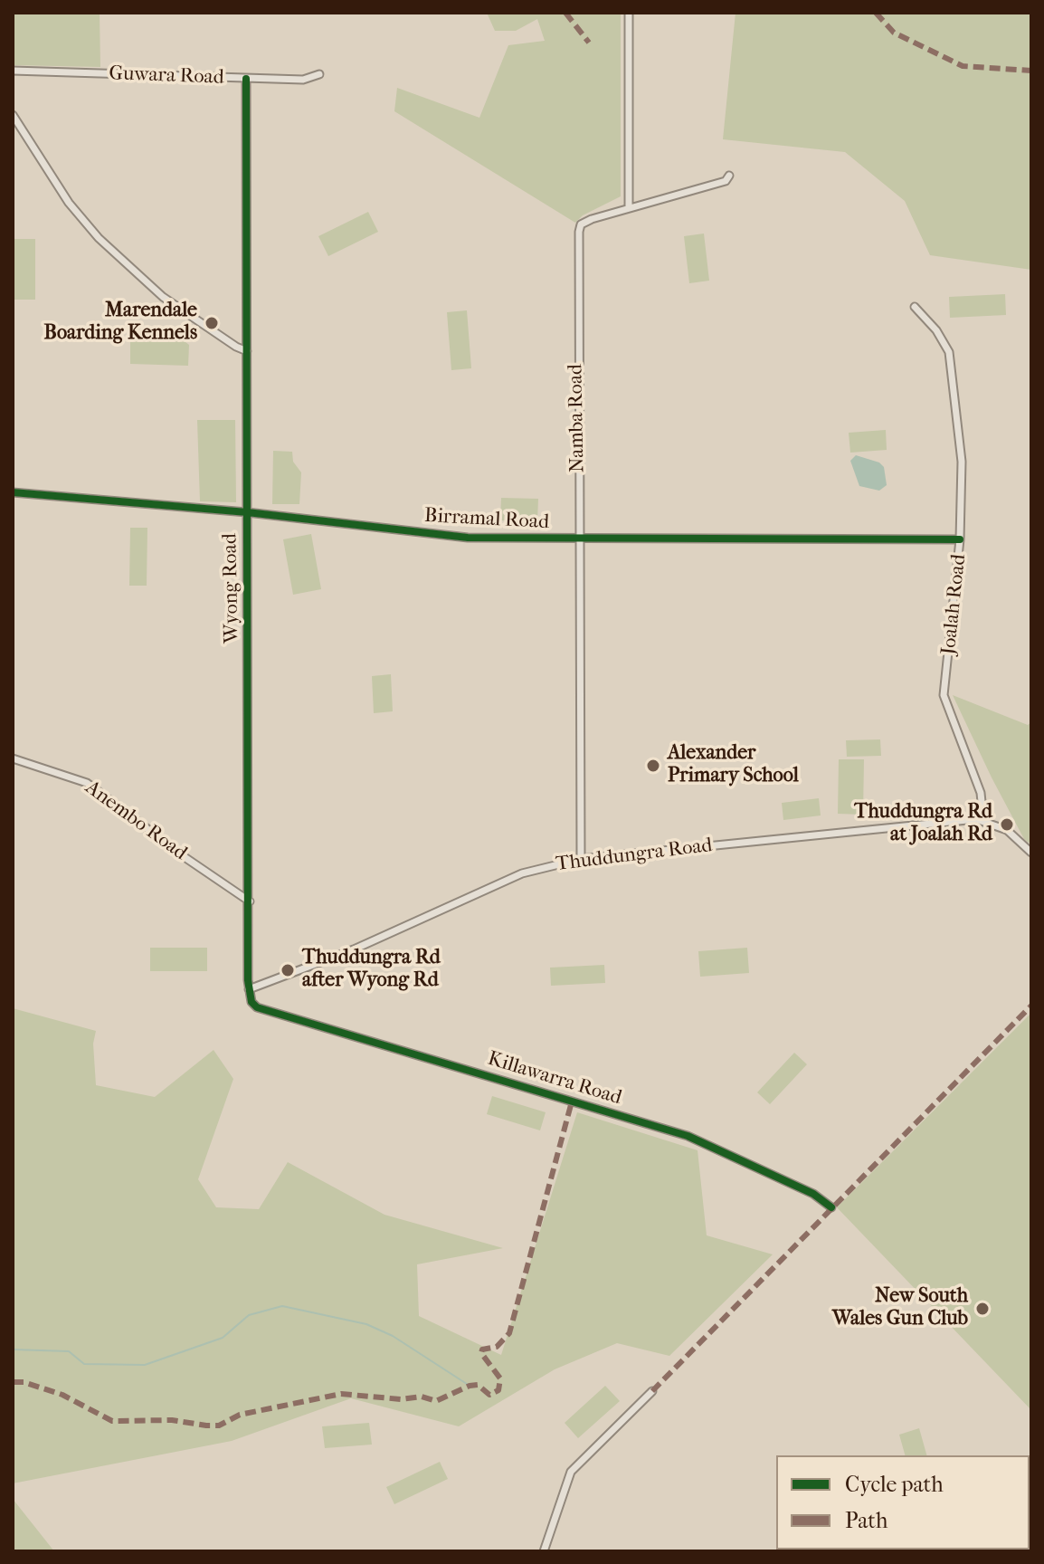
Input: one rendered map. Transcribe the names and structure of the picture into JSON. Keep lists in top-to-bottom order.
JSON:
{
  "streets": {
    "street": [
      "Guwara Road",
      "Namba Road",
      "Birramal Road",
      "Wyong Road",
      "Joalah Road",
      "Anembo Road",
      "Thuddungra Road",
      "Killawarra Road"
    ]
  },
  "crossings": [
    ["Guwara Road", "Wyong Road"],
    ["Namba Road", "Birramal Road"],
    ["Namba Road", "Thuddungra Road"],
    ["Birramal Road", "Wyong Road"],
    ["Birramal Road", "Joalah Road"],
    ["Wyong Road", "Anembo Road"],
    ["Wyong Road", "Thuddungra Road"],
    ["Wyong Road", "Killawarra Road"],
    ["Joalah Road", "Thuddungra Road"]
  ],
  "places": [
    "Marendale Boarding Kennels",
    "Alexander Primary School",
    "Thuddungra Rd at Joalah Rd",
    "Thuddungra Rd after Wyong Rd",
    "New South Wales Gun Club"
  ],
  "legend": ["Cycle path", "Path"]
}
